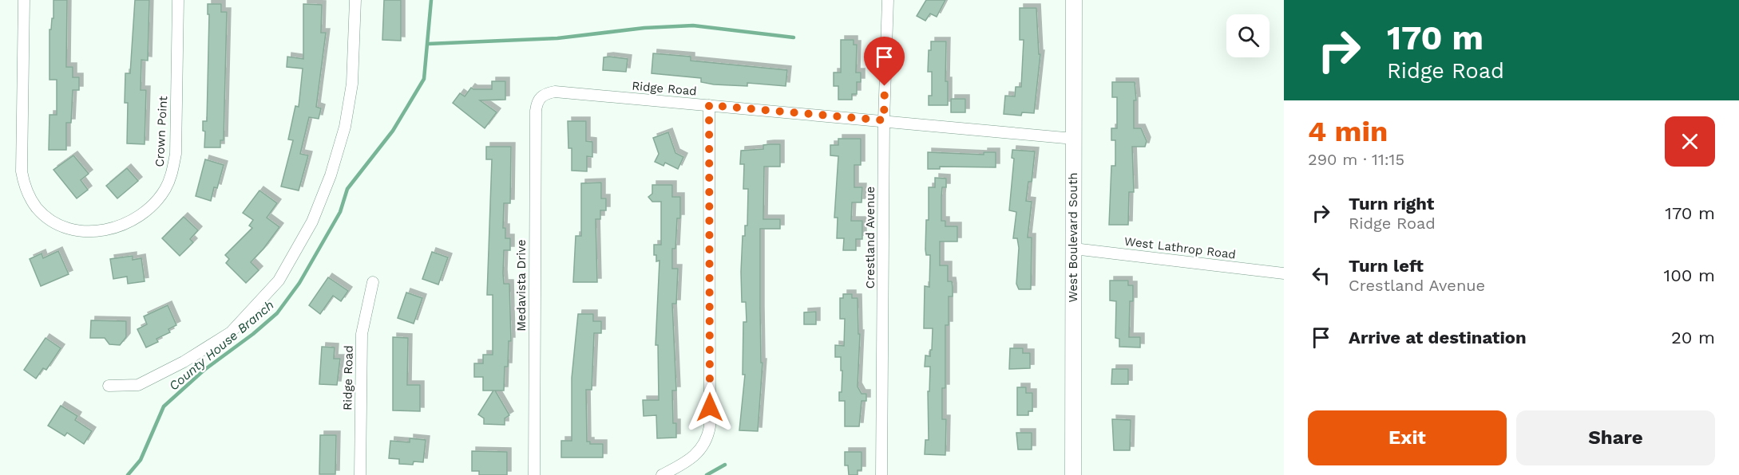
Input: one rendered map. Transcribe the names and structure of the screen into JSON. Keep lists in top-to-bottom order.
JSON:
{
  "streets": {
    "main road": ["West Boulevard South"],
    "street": [
      "Ridge Road",
      "Crown Point",
      "Crestland Avenue",
      "West Lathrop Road",
      "Medavista Drive"
    ]
  },
  "crossings": [
    ["Ridge Road", "Crestland Avenue"],
    ["Ridge Road", "West Boulevard South"],
    ["Ridge Road", "Medavista Drive"],
    ["West Boulevard South", "West Lathrop Road"]
  ],
  "water": ["County House Branch"],
  "page": {
    "turn": ["170 m", "Ridge Road"],
    "heading": ["4 min", "290 m · 11:15"],
    "list": [
      {
        "name": "Turn right",
        "note": "Ridge Road",
        "value": "170 m"
      },
      {
        "name": "Turn left",
        "note": "Crestland Avenue",
        "value": "100 m"
      },
      {
        "name": "Arrive at destination",
        "value": "20 m"
      }
    ],
    "buttons": ["Exit", "Share"]
  }
}
